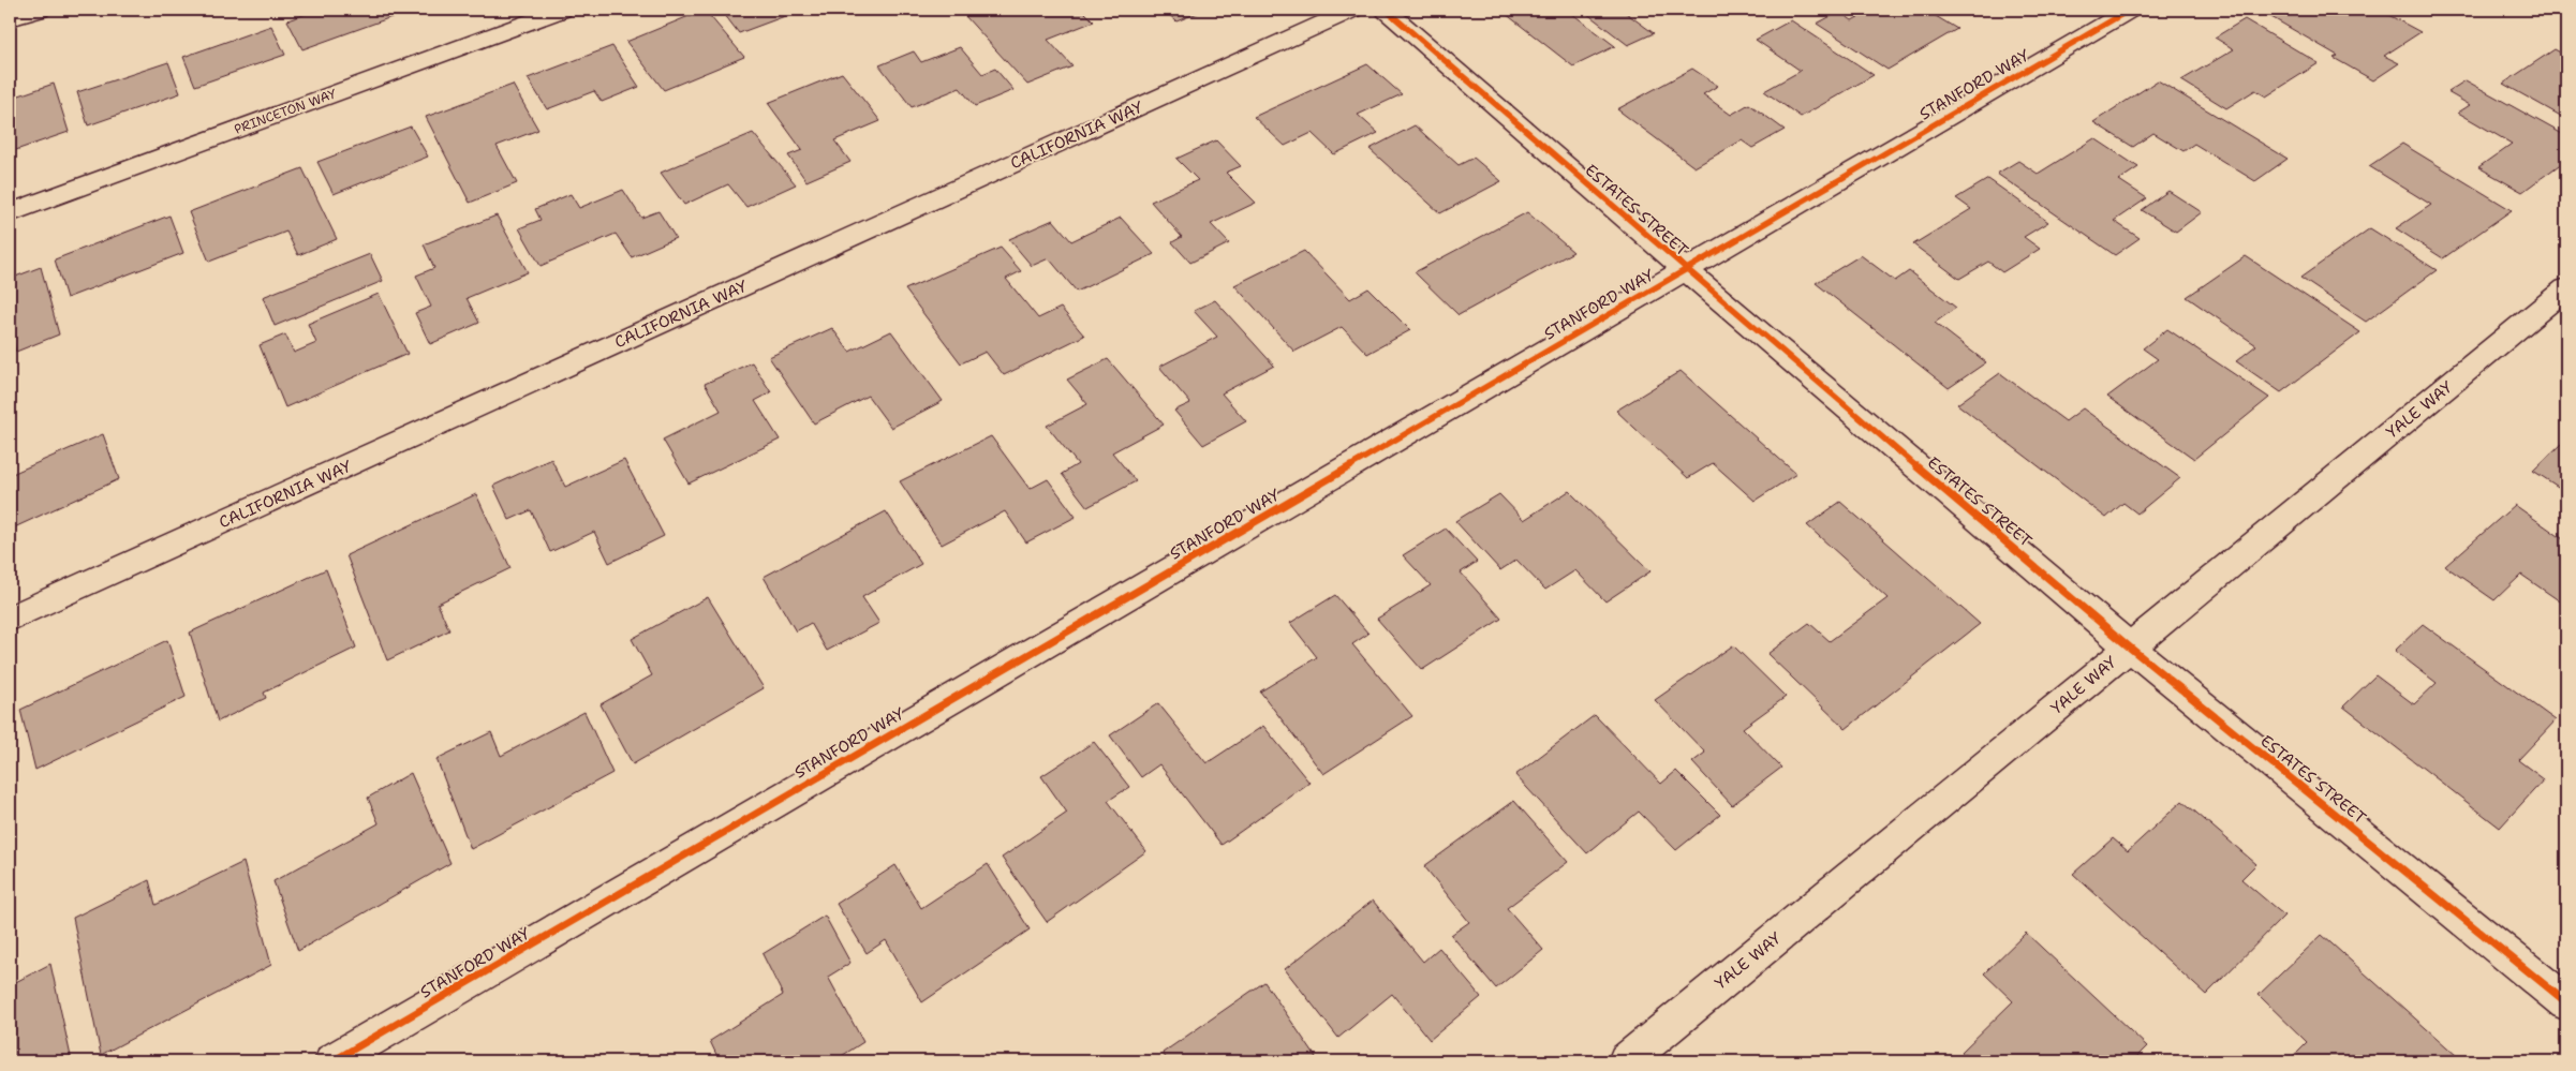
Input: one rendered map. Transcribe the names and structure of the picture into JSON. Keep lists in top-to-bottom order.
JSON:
{
  "streets": {
    "street": [
      "STANFORD WAY",
      "PRINCETON WAY",
      "CALIFORNIA WAY",
      "ESTATES STREET",
      "YALE WAY"
    ]
  },
  "crossings": [
    ["STANFORD WAY", "ESTATES STREET"],
    ["ESTATES STREET", "YALE WAY"]
  ]
}
